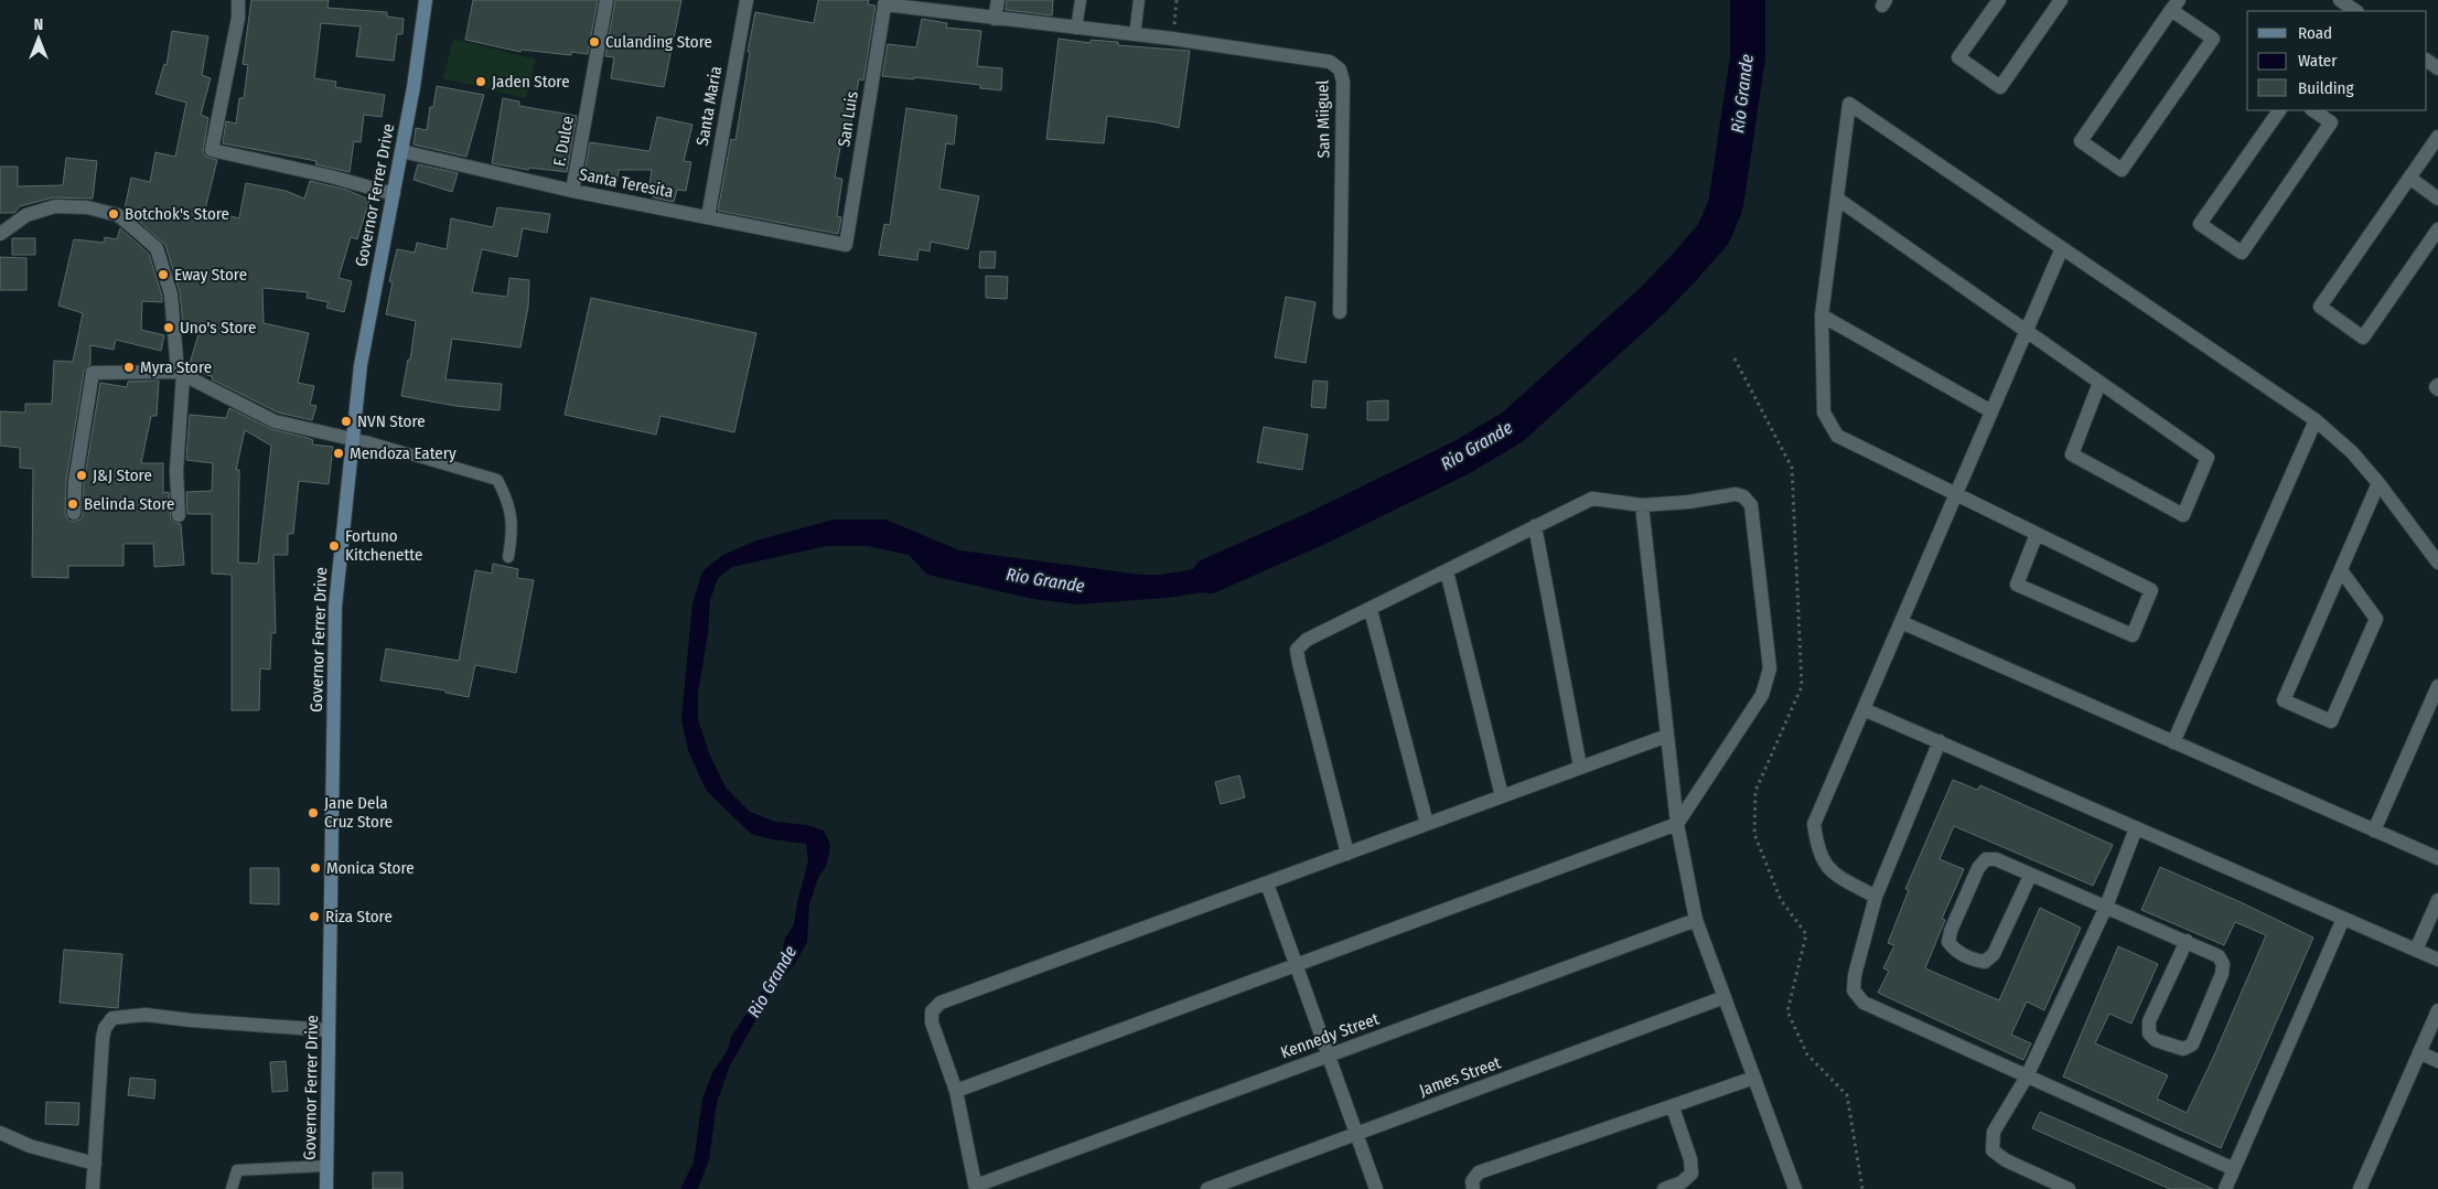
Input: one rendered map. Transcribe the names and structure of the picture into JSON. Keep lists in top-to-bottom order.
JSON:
{
  "streets": {
    "main road": ["Governor Ferrer Drive"],
    "street": [
      "Santa Maria",
      "San Luis",
      "San Miiguel",
      "F. Dulce",
      "Santa Teresita",
      "Kennedy Street",
      "James Street"
    ]
  },
  "crossings": [
    ["Santa Maria", "Santa Teresita"],
    ["San Luis", "Santa Teresita"],
    ["F. Dulce", "Santa Teresita"],
    ["Santa Teresita", "Governor Ferrer Drive"]
  ],
  "water": ["Rio Grande"],
  "places": [
    "Culanding Store",
    "Jaden Store",
    "Botchok's Store",
    "Eway Store",
    "Uno's Store",
    "Myra Store",
    "NVN Store",
    "Mendoza Eatery",
    "J&J Store",
    "Belinda Store",
    "Fortuno Kitchenette",
    "Jane Dela Cruz Store",
    "Monica Store",
    "Riza Store"
  ],
  "legend": ["Road", "Water", "Building"],
  "north": "top"
}
